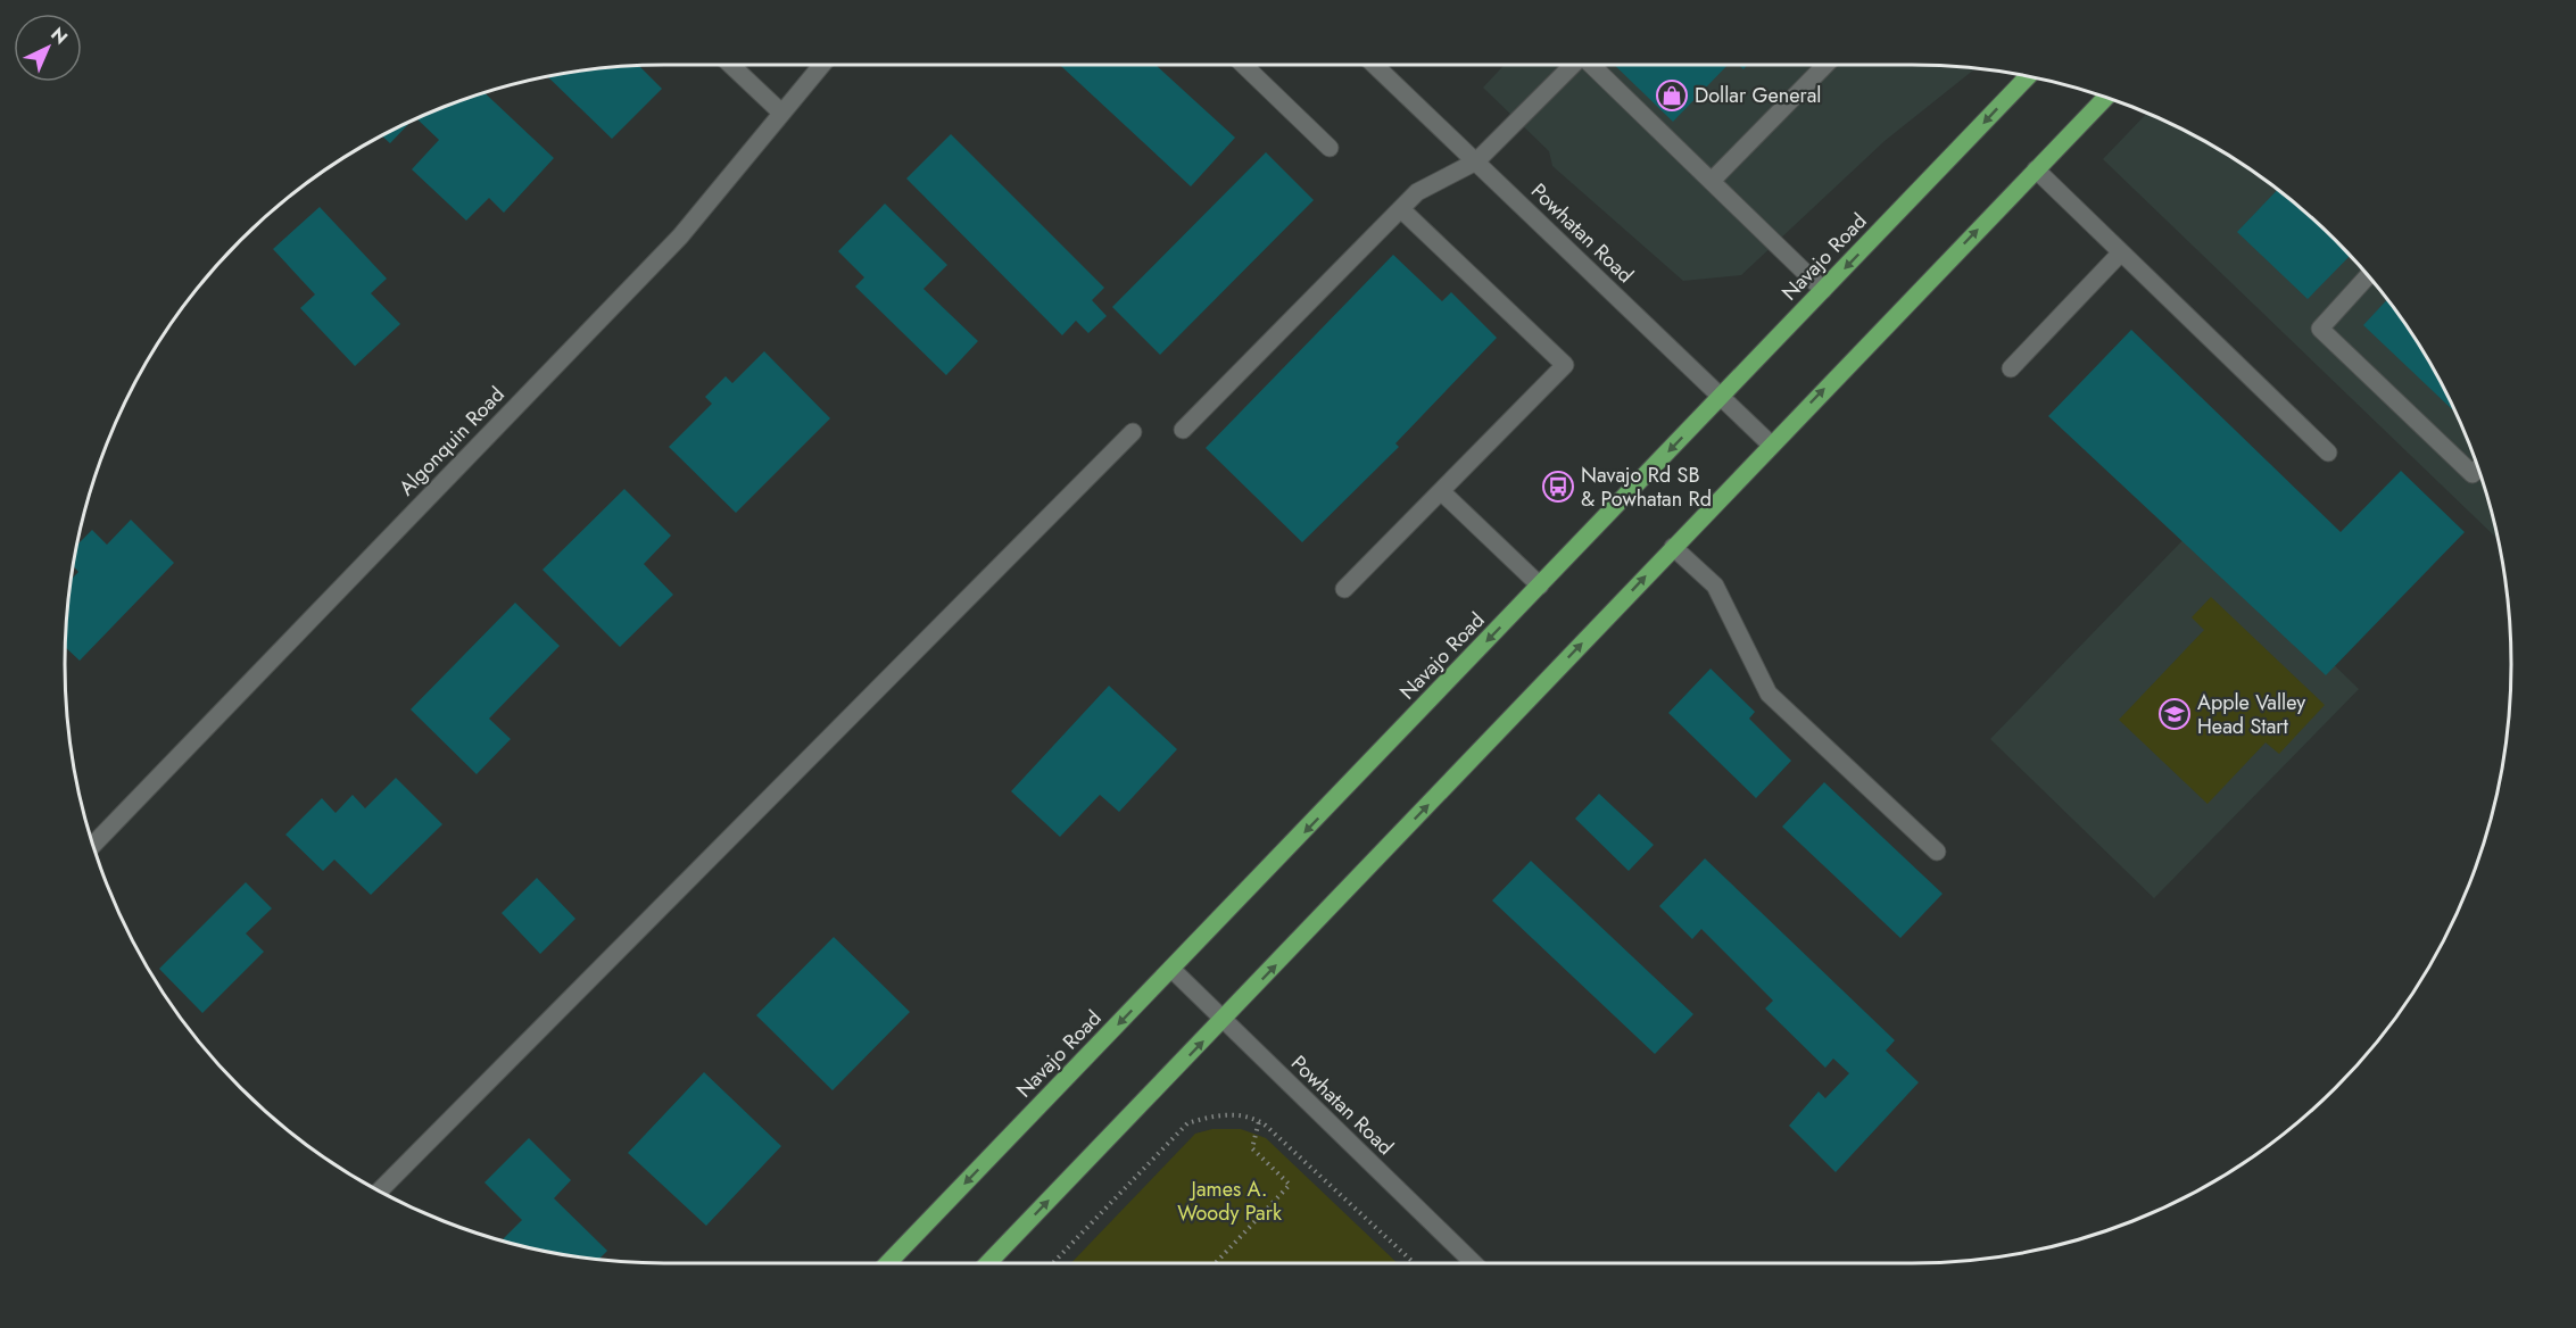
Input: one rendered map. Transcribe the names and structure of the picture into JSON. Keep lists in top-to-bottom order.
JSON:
{
  "streets": {
    "main road": ["Navajo Road"],
    "street": ["Powhatan Road", "Algonquin Road"]
  },
  "crossings": [
    ["Powhatan Road", "Navajo Road"]
  ],
  "parks": ["James A. Woody Park"],
  "places": {
    "shop": ["Dollar General"],
    "bus stop": ["Navajo Rd SB & Powhatan Rd"],
    "school or university": ["Apple Valley Head Start"]
  },
  "north": "top right"
}
